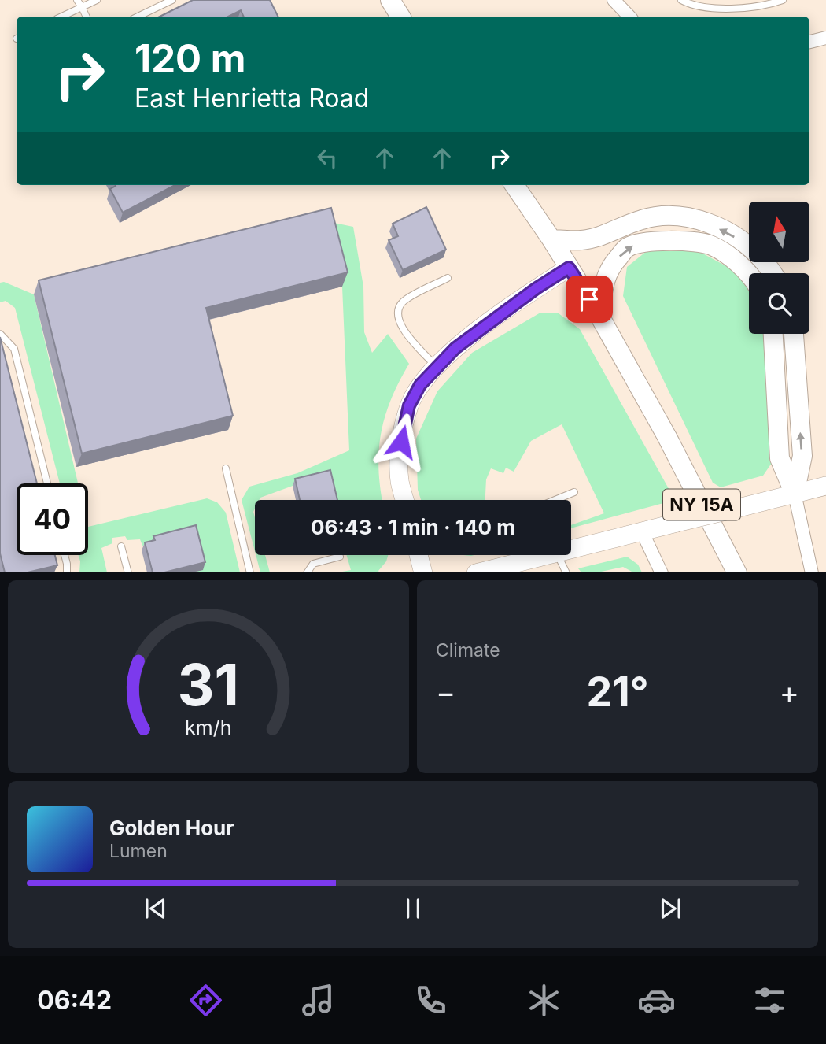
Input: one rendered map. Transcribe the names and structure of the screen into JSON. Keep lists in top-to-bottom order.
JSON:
{
  "streets": {
    "main road": ["NY 15A"]
  },
  "north": "top",
  "page": {
    "turn": ["120 m", "East Henrietta Road"],
    "limit": "40",
    "trip": "06:43 · 1 min · 140 m",
    "tile": "Climate",
    "heat": ["−", "21°", "+"],
    "song": ["Golden Hour", "Lumen"],
    "tabs": "06:42",
    "gauge": ["31", "km/h"]
  }
}
